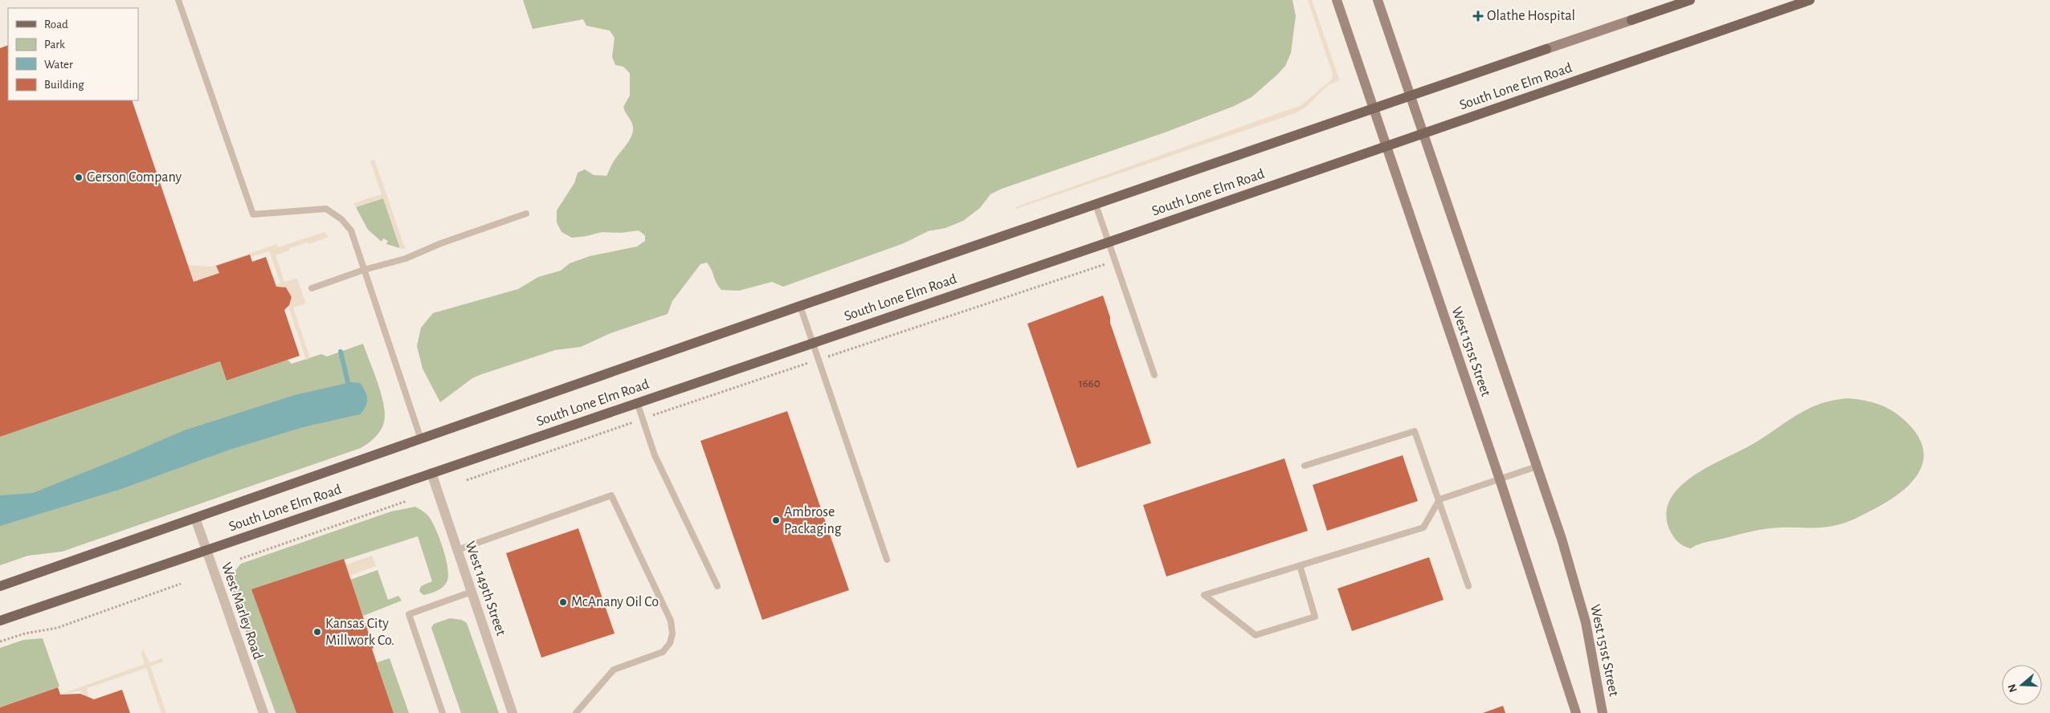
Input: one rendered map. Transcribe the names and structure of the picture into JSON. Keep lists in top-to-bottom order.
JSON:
{
  "streets": {
    "main road": ["South Lone Elm Road"],
    "street": ["West 151st Street", "West 149th Street", "West Marley Road"]
  },
  "crossings": [
    ["South Lone Elm Road", "West 151st Street"],
    ["South Lone Elm Road", "West 149th Street"],
    ["South Lone Elm Road", "West Marley Road"]
  ],
  "places": {
    "health": ["Olathe Hospital"],
    "other": [
      "Gerson Company",
      "Ambrose Packaging",
      "McAnany Oil Co",
      "Kansas City Millwork Co."
    ]
  },
  "house_numbers": ["1660"],
  "legend": [
    "Road",
    "Park",
    "Water",
    "Building"
  ],
  "north": "left"
}
